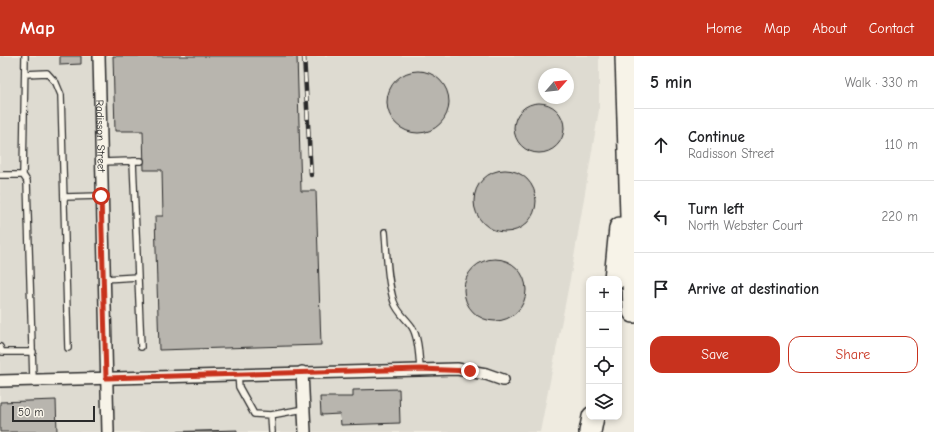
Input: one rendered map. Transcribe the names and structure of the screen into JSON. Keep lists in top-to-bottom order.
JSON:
{
  "streets": {
    "street": ["Radisson Street"]
  },
  "scale_bar": "50 m",
  "north": "top right",
  "page": {
    "header": "Map",
    "nav": [
      "Home",
      "Map",
      "About",
      "Contact"
    ],
    "heading": ["5 min", "Walk · 330 m"],
    "list": [
      ["Continue", "Radisson Street", "110 m"],
      ["Turn left", "North Webster Court", "220 m"],
      "Arrive at destination"
    ],
    "map_buttons": ["+", "−"],
    "buttons": ["Save", "Share"],
    "scale": "50 m"
  }
}
